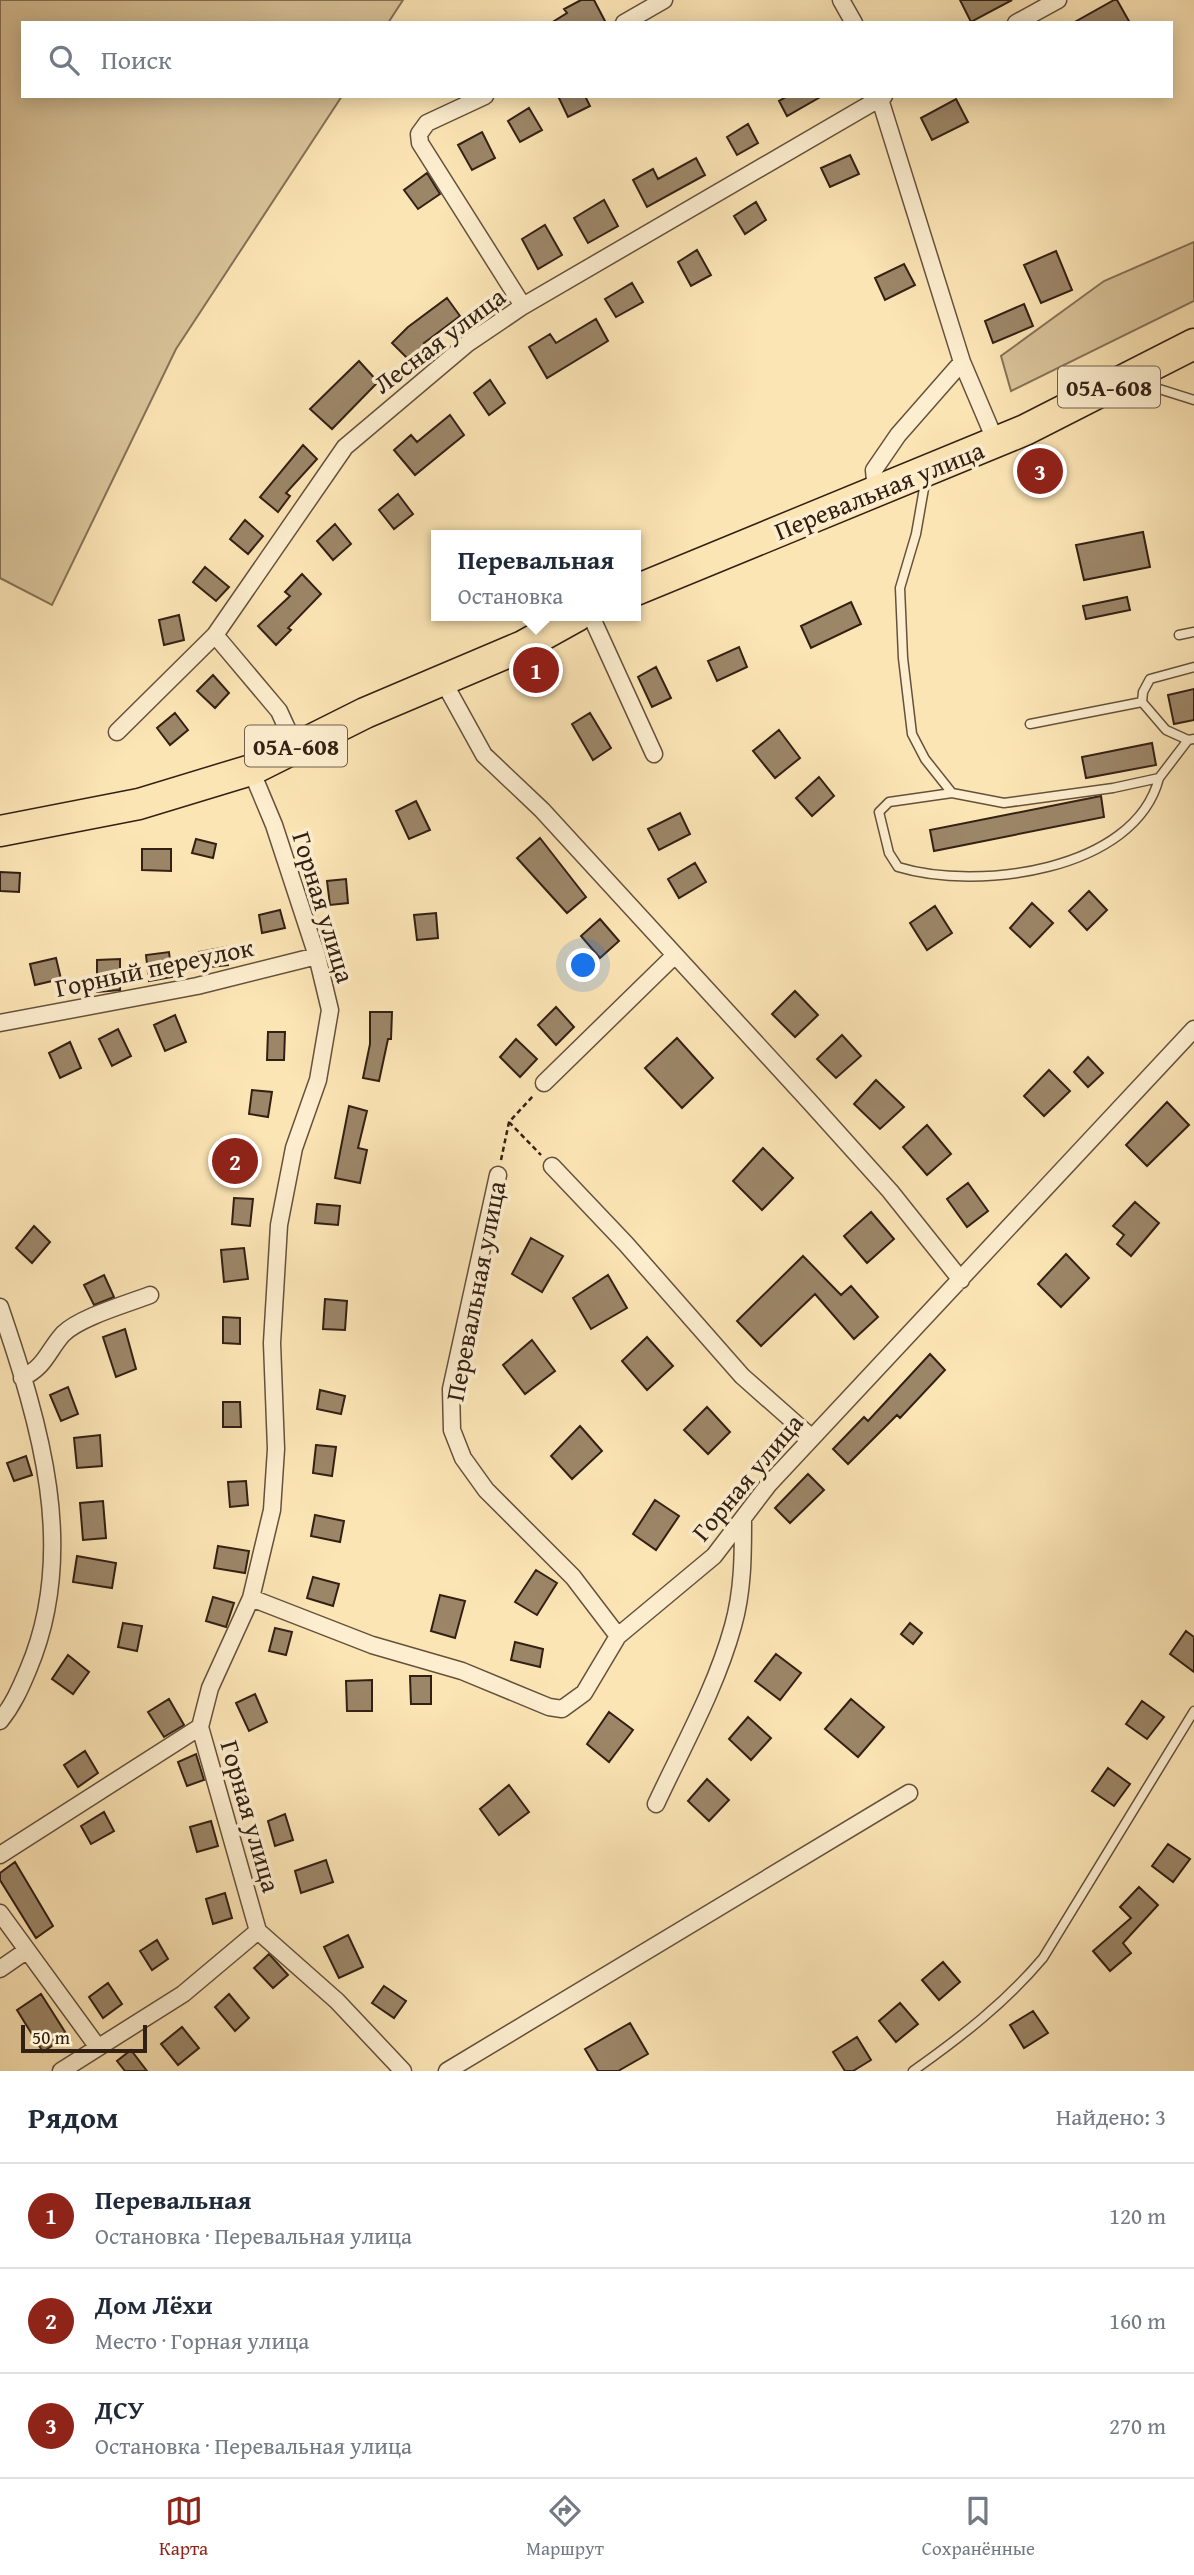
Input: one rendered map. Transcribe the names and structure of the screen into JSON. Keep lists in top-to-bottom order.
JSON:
{
  "streets": {
    "highway": ["05А-608", "Перевальная улица"],
    "street": ["Лесная улица", "Горная улица", "Горный переулок"]
  },
  "crossings": [
    ["05А-608", "Горная улица"],
    ["Перевальная улица", "Горная улица"],
    ["Горная улица", "Горный переулок"]
  ],
  "scale_bar": "50 m",
  "page": {
    "search": "Поиск",
    "pins": ["3", "1", "2"],
    "popup": ["Перевальная", "Остановка"],
    "scale": "50 m",
    "heading": ["Рядом", "Найдено: 3"],
    "list": [
      {
        "mark": "1",
        "name": "Перевальная",
        "note": "Остановка · Перевальная улица",
        "value": "120 m"
      },
      {
        "mark": "2",
        "name": "Дом Лёхи",
        "note": "Место · Горная улица",
        "value": "160 m"
      },
      {
        "mark": "3",
        "name": "ДСУ",
        "note": "Остановка · Перевальная улица",
        "value": "270 m"
      }
    ],
    "nav": ["Карта", "Маршрут", "Сохранённые"]
  }
}
